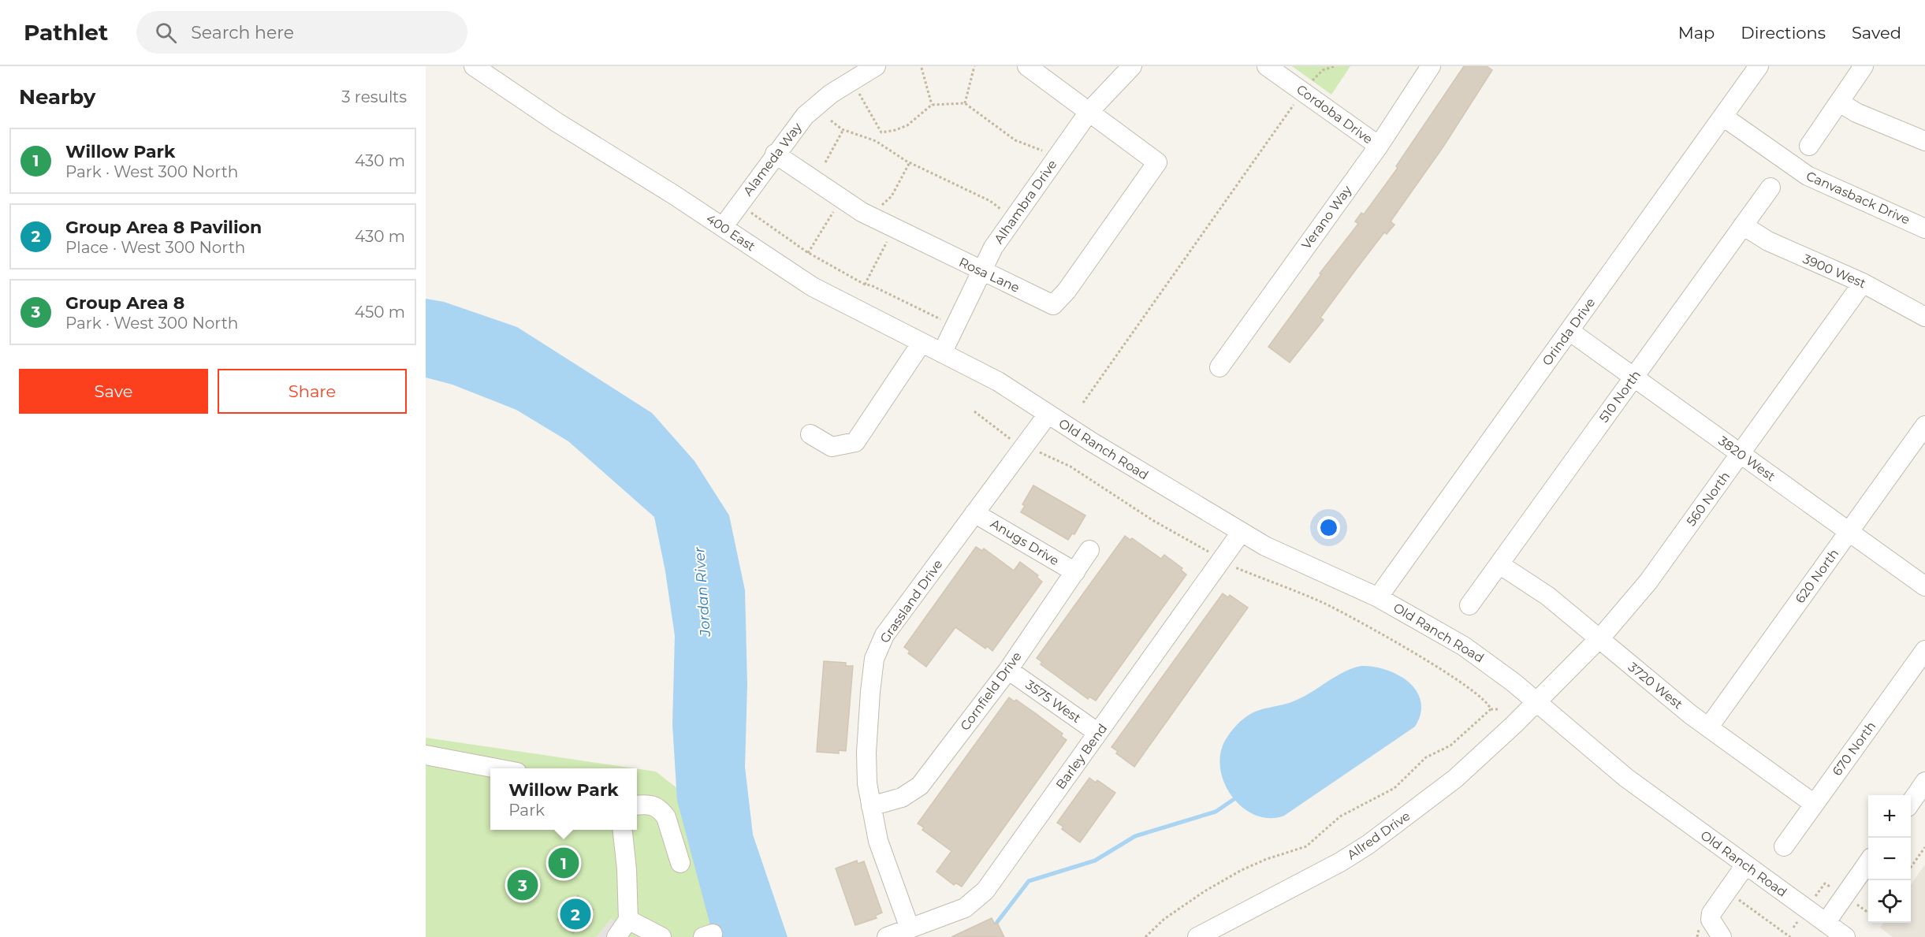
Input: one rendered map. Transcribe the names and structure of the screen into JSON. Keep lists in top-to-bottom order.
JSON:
{
  "streets": {
    "street": [
      "Cordoba Drive",
      "Alameda Way",
      "Canvasback Drive",
      "Alhambra Drive",
      "Verano Way",
      "400 East",
      "3900 West",
      "Rosa Lane",
      "Orinda Drive",
      "510 North",
      "Old Ranch Road",
      "3820 West",
      "560 North",
      "Anugs Drive",
      "620 North",
      "Grassland Drive",
      "3720 West",
      "Cornfield Drive",
      "3575 West",
      "670 North",
      "Barley Bend",
      "Allred Drive"
    ]
  },
  "crossings": [
    ["Cordoba Drive", "Verano Way"],
    ["Alameda Way", "400 East"],
    ["Alameda Way", "Rosa Lane"],
    ["Canvasback Drive", "Orinda Drive"],
    ["Alhambra Drive", "400 East"],
    ["Alhambra Drive", "Rosa Lane"],
    ["400 East", "Old Ranch Road"],
    ["3900 West", "510 North"],
    ["3900 West", "560 North"],
    ["Orinda Drive", "Old Ranch Road"],
    ["Orinda Drive", "3820 West"],
    ["510 North", "3820 West"],
    ["510 North", "3720 West"],
    ["Old Ranch Road", "560 North"],
    ["Old Ranch Road", "Grassland Drive"],
    ["Old Ranch Road", "Barley Bend"],
    ["Old Ranch Road", "Allred Drive"],
    ["3820 West", "560 North"],
    ["3820 West", "620 North"],
    ["560 North", "3720 West"],
    ["560 North", "Allred Drive"],
    ["Anugs Drive", "Grassland Drive"],
    ["Anugs Drive", "Cornfield Drive"],
    ["620 North", "3720 West"],
    ["Grassland Drive", "Cornfield Drive"],
    ["Grassland Drive", "Barley Bend"],
    ["3720 West", "670 North"],
    ["Cornfield Drive", "3575 West"],
    ["3575 West", "Barley Bend"]
  ],
  "water": ["Jordan River"],
  "page": {
    "header": "Pathlet",
    "search": "Search here",
    "nav": ["Map", "Directions", "Saved"],
    "heading": ["Nearby", "3 results"],
    "list": [
      {
        "mark": "1",
        "name": "Willow Park",
        "note": "Park · West 300 North",
        "value": "430 m"
      },
      {
        "mark": "2",
        "name": "Group Area 8 Pavilion",
        "note": "Place · West 300 North",
        "value": "430 m"
      },
      {
        "mark": "3",
        "name": "Group Area 8",
        "note": "Park · West 300 North",
        "value": "450 m"
      }
    ],
    "buttons": ["Save", "Share"],
    "popup": ["Willow Park", "Park"],
    "map_buttons": ["+", "−"],
    "pins": ["1", "3", "2"]
  }
}
